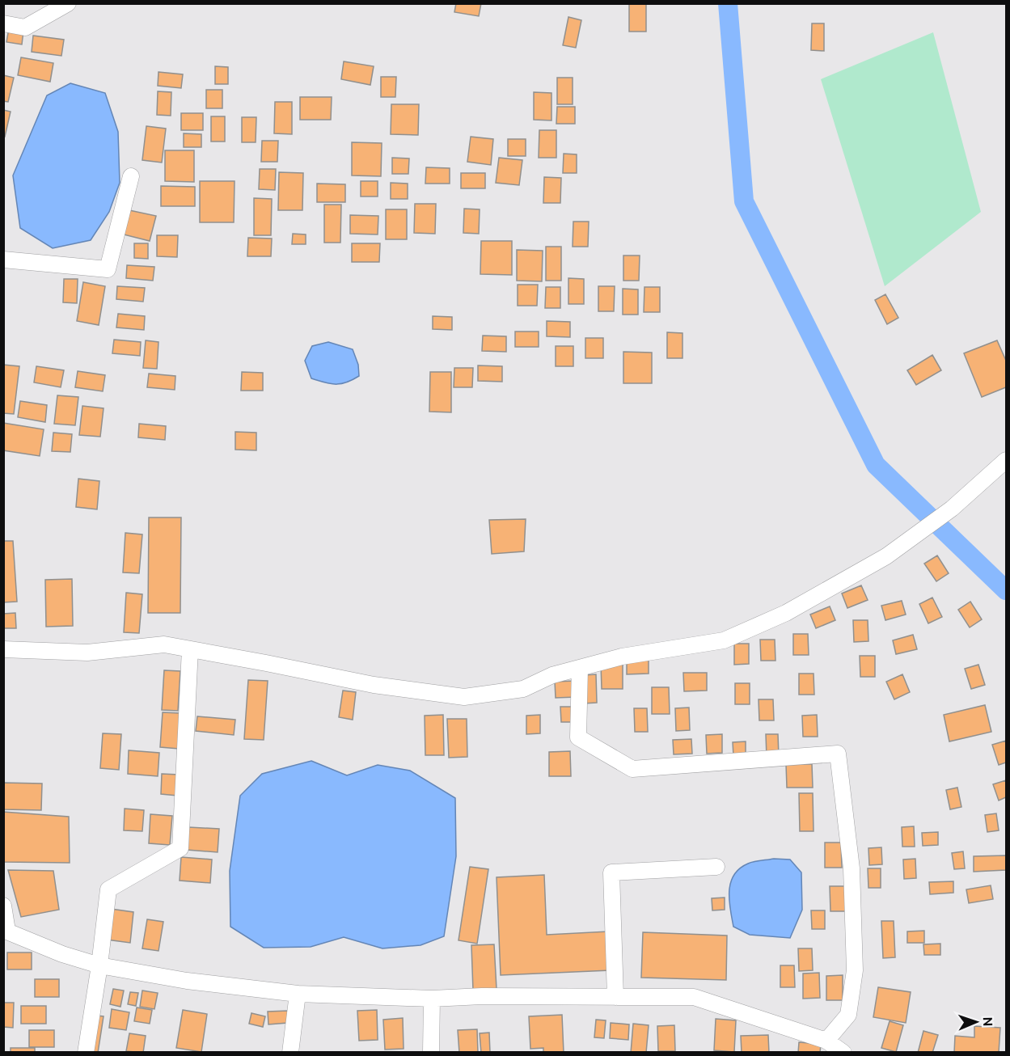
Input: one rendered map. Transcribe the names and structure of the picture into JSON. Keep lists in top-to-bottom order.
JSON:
{
  "north": "right"
}
